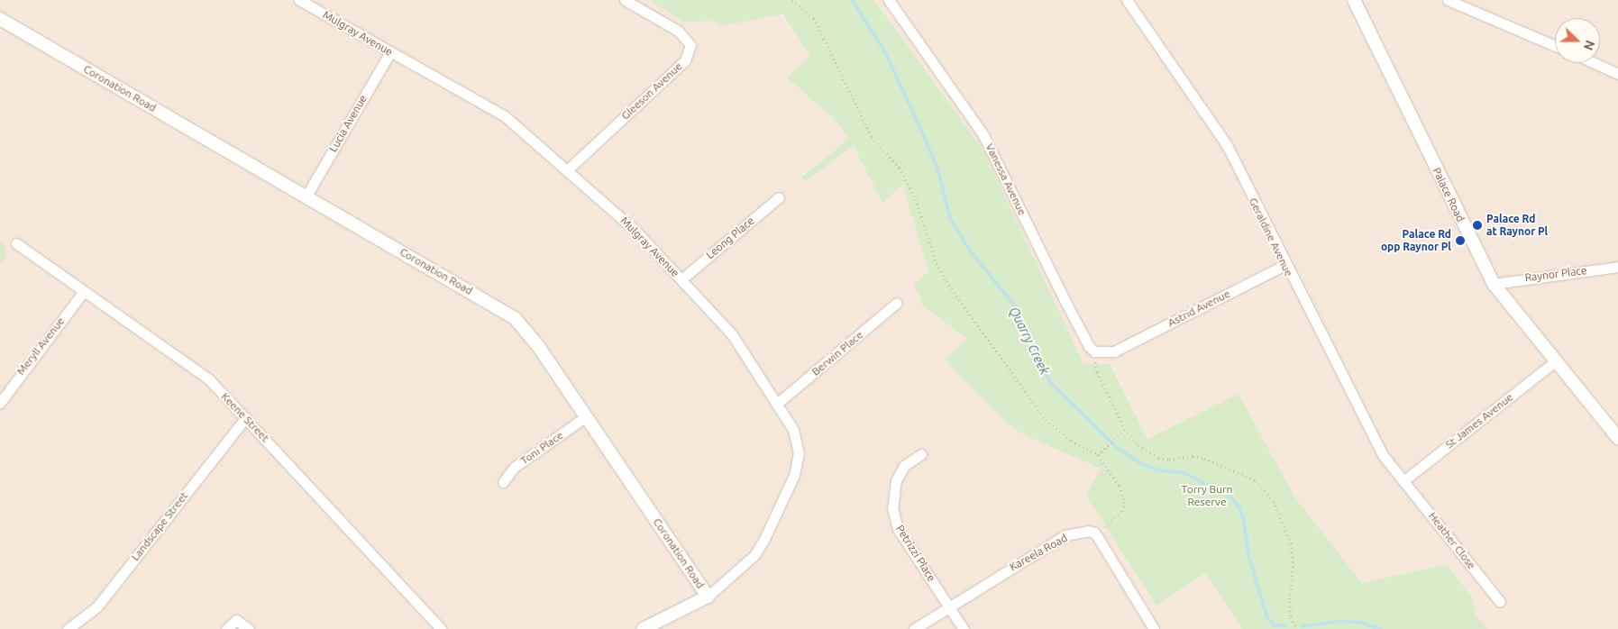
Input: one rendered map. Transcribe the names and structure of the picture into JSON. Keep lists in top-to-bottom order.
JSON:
{
  "streets": {
    "street": [
      "Mulgray Avenue",
      "Coronation Road",
      "Gleeson Avenue",
      "Lucia Avenue",
      "Vanessa Avenue",
      "Palace Road",
      "Geraldine Avenue",
      "Leong Place",
      "Raynor Place",
      "Astrid Avenue",
      "Meryll Avenue",
      "Berwin Place",
      "Keene Street",
      "St James Avenue",
      "Toni Place",
      "Landscape Street",
      "Heather Close",
      "Kareela Road",
      "Petrizzi Place"
    ]
  },
  "crossings": [
    ["Mulgray Avenue", "Coronation Road"],
    ["Mulgray Avenue", "Gleeson Avenue"],
    ["Mulgray Avenue", "Lucia Avenue"],
    ["Mulgray Avenue", "Leong Place"],
    ["Mulgray Avenue", "Berwin Place"],
    ["Coronation Road", "Lucia Avenue"],
    ["Coronation Road", "Toni Place"],
    ["Vanessa Avenue", "Astrid Avenue"],
    ["Palace Road", "Raynor Place"],
    ["Palace Road", "St James Avenue"],
    ["Geraldine Avenue", "Astrid Avenue"],
    ["Geraldine Avenue", "St James Avenue"],
    ["Geraldine Avenue", "Heather Close"],
    ["Meryll Avenue", "Keene Street"],
    ["Keene Street", "Landscape Street"],
    ["St James Avenue", "Heather Close"],
    ["Kareela Road", "Petrizzi Place"]
  ],
  "water": ["Quarry Creek"],
  "parks": ["Torry Burn Reserve"],
  "places": ["Palace Rd at Raynor Pl", "Palace Rd opp Raynor Pl"],
  "north": "right"
}
